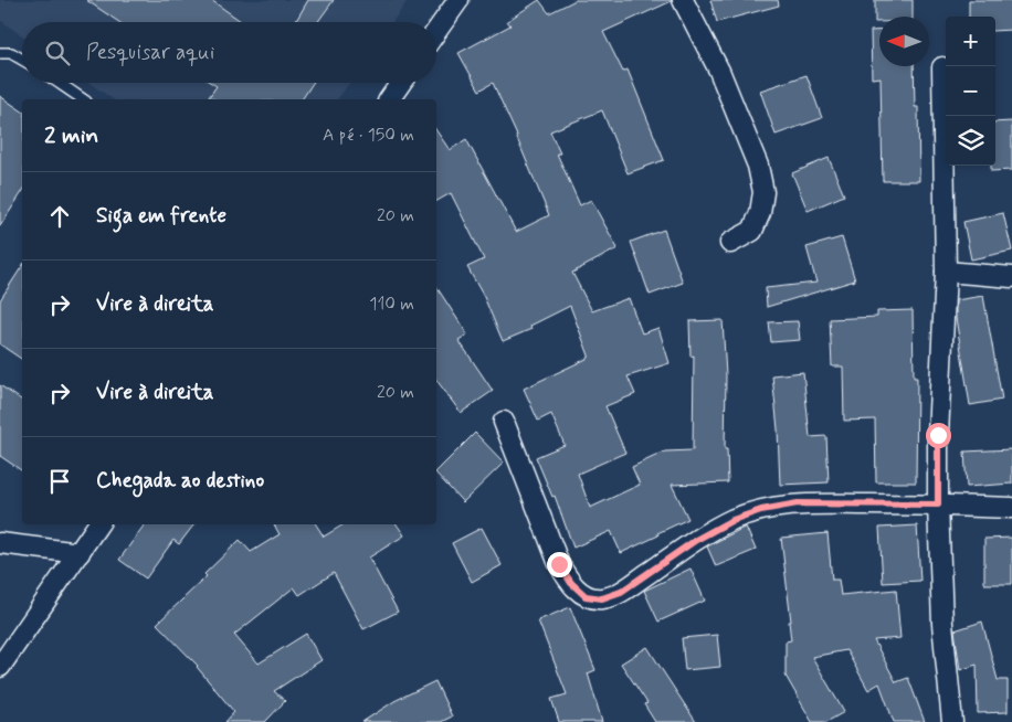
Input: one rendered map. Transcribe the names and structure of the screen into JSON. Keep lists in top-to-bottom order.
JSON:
{
  "north": "left",
  "page": {
    "map_buttons": ["+", "−"],
    "search": "Pesquisar aqui",
    "heading": ["2 min", "A pé · 150 m"],
    "list": [
      ["Siga em frente", "20 m"],
      ["Vire à direita", "110 m"],
      ["Vire à direita", "20 m"],
      "Chegada ao destino"
    ]
  }
}
